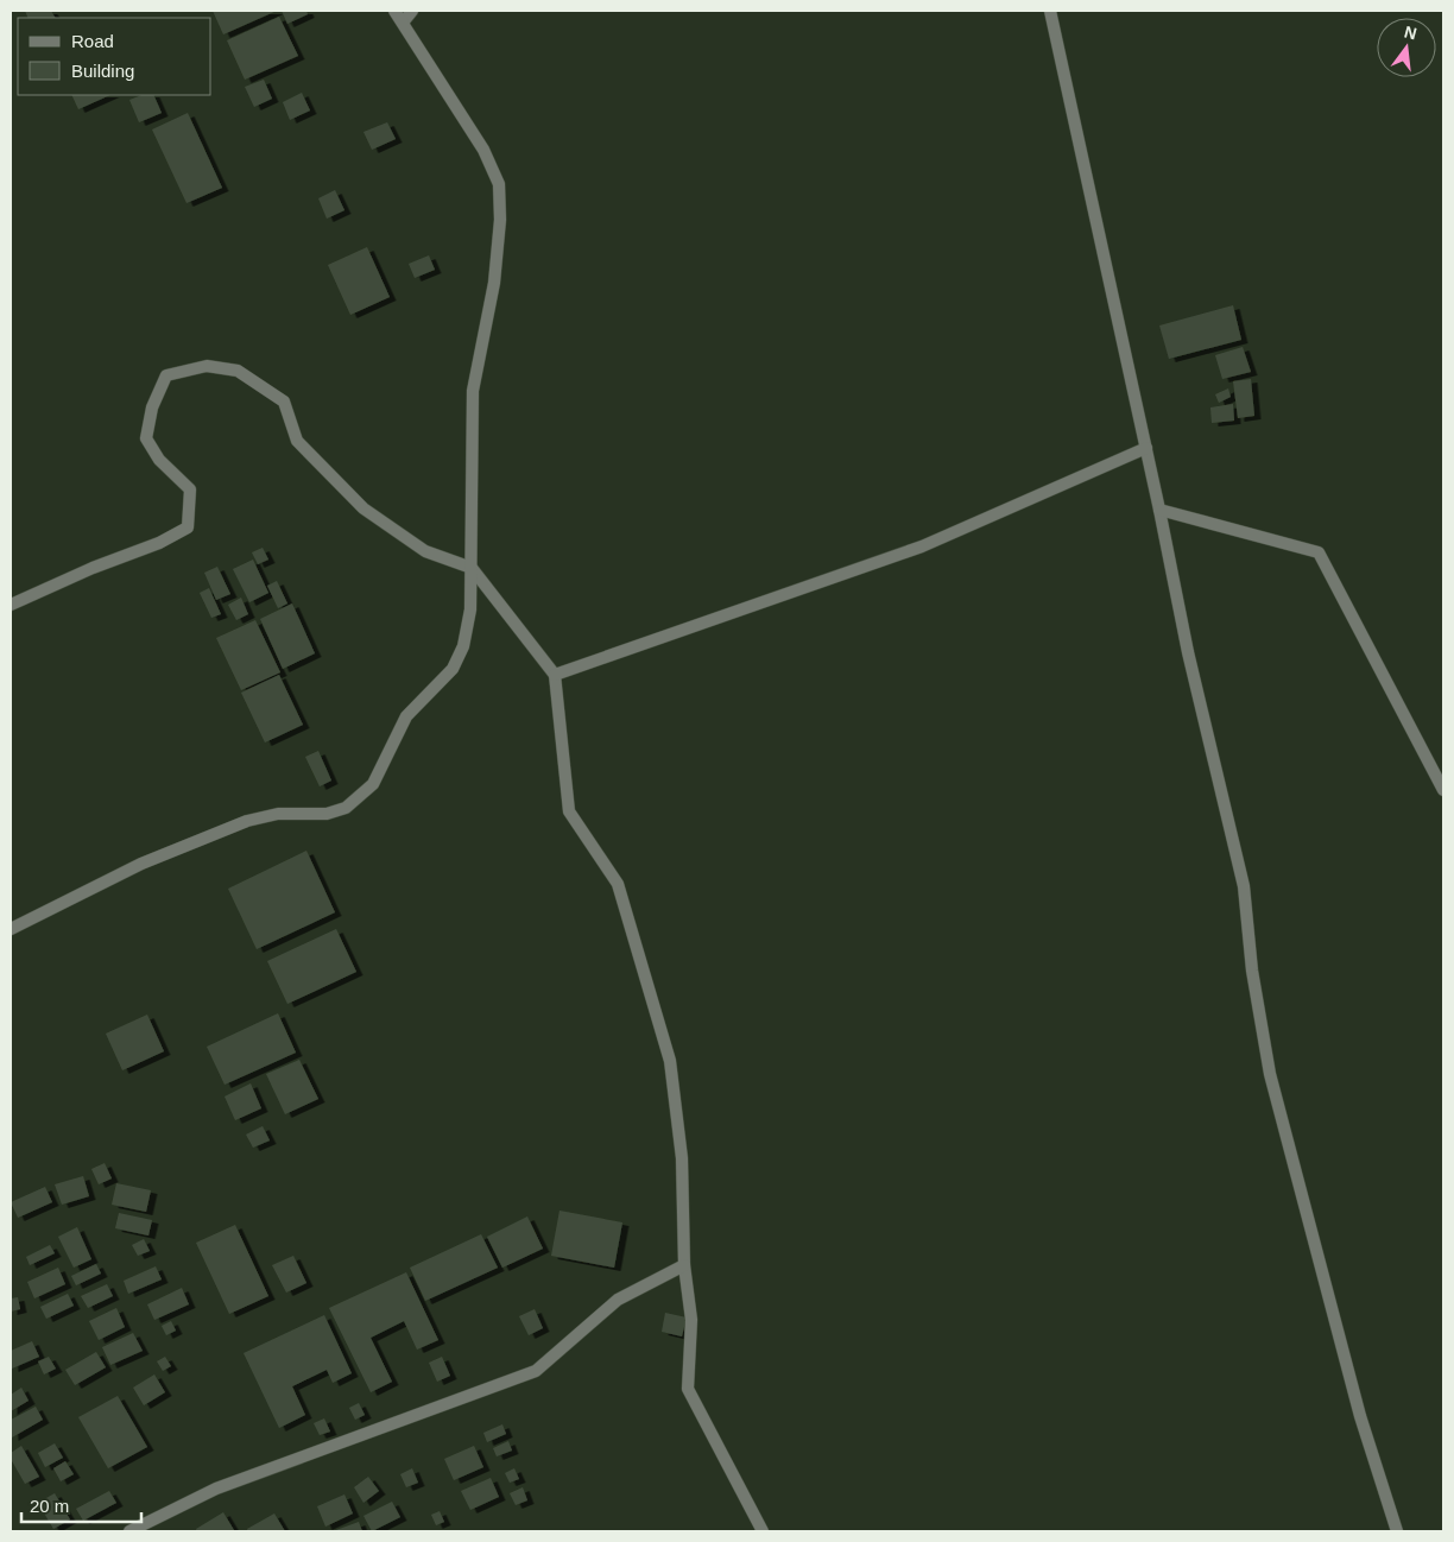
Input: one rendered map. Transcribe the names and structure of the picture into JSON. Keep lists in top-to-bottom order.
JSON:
{
  "legend": ["Road", "Building"],
  "scale_bar": "20 m",
  "north": "top"
}
